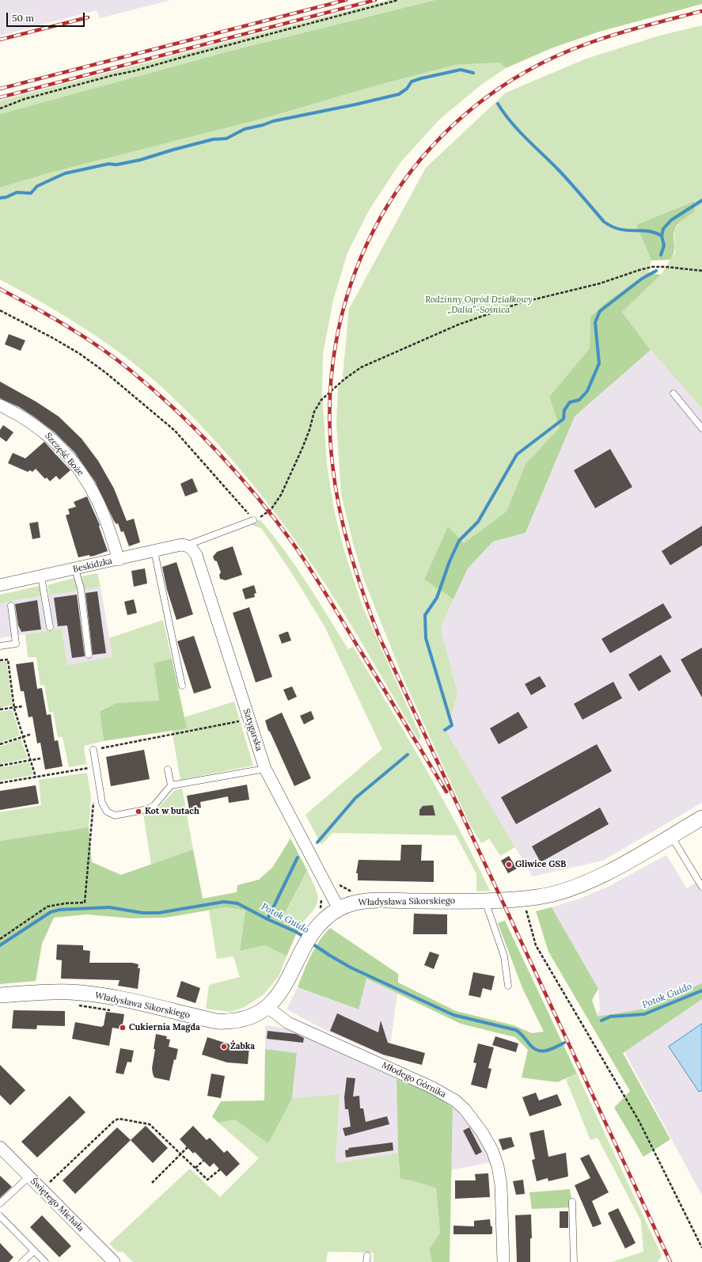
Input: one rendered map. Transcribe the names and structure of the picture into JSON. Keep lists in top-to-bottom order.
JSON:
{
  "streets": {
    "street": [
      "Szczęść Boże",
      "Beskidzka",
      "Sztygarska",
      "Władysława Sikorskiego",
      "Młodego Górnika",
      "Świętego Michała"
    ]
  },
  "crossings": [
    ["Szczęść Boże", "Beskidzka"],
    ["Beskidzka", "Sztygarska"],
    ["Sztygarska", "Władysława Sikorskiego"],
    ["Władysława Sikorskiego", "Młodego Górnika"]
  ],
  "water": ["Potok Guido"],
  "parks": ["Rodzinny Ogród Działkowy „Dalia”-Sośnica"],
  "places": [
    "Kot w butach",
    "Gliwice GSB",
    "Cukiernia Magda",
    "Żabka"
  ],
  "scale_bar": "50 m"
}
